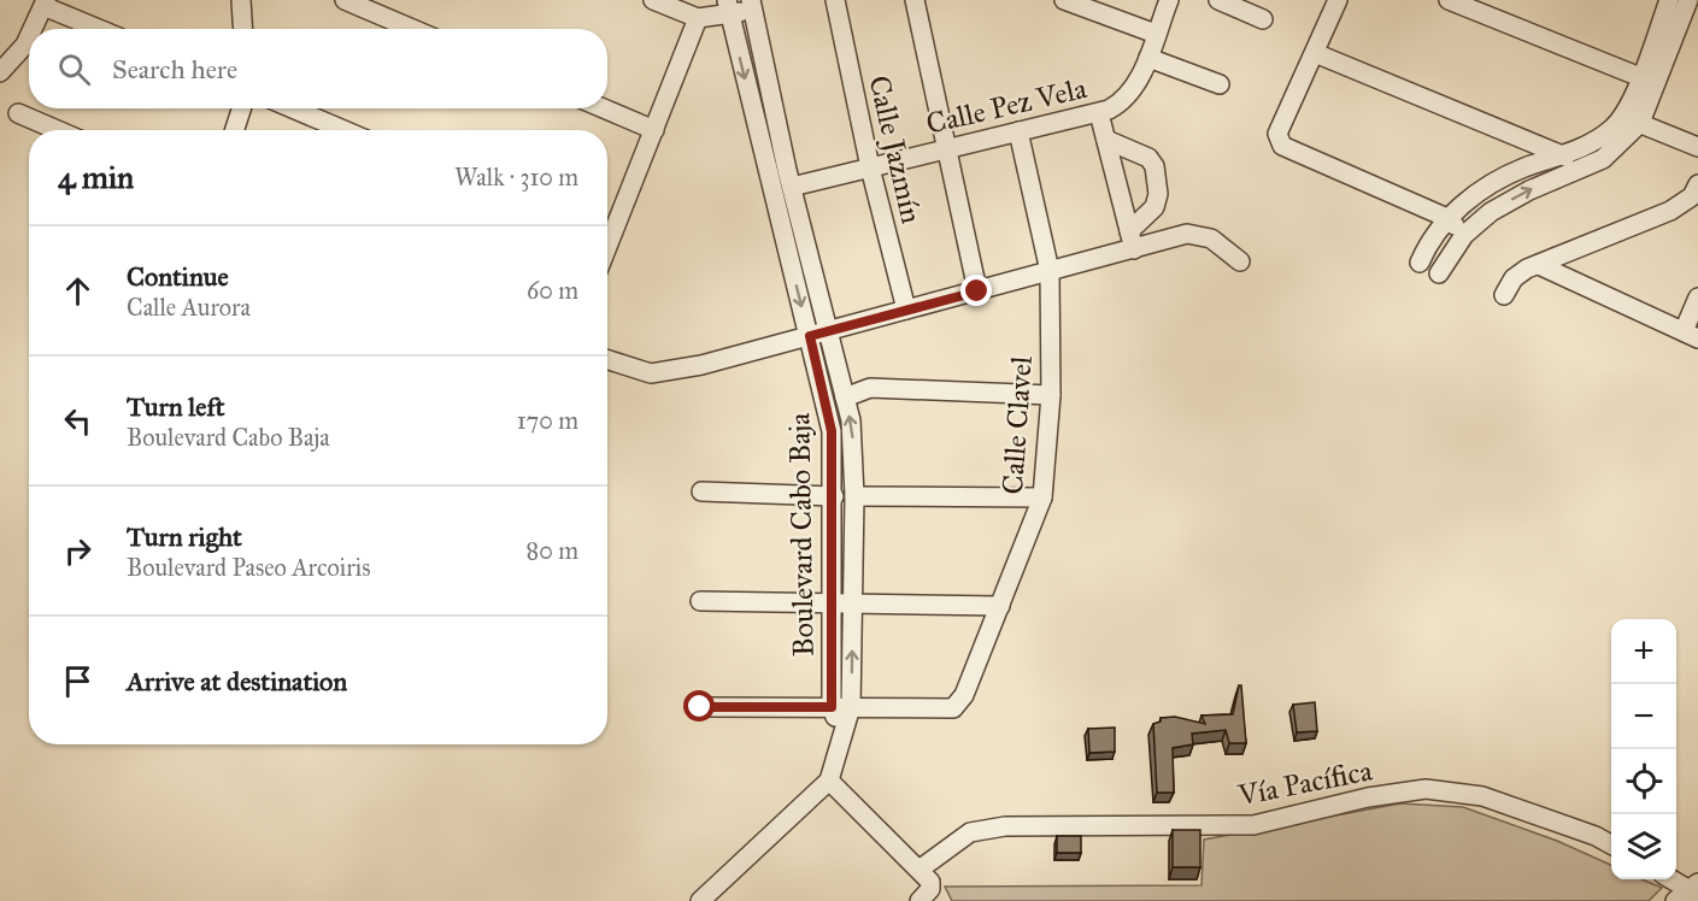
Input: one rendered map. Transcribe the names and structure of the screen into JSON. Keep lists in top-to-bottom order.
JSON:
{
  "streets": {
    "street": [
      "Calle Pez Vela",
      "Calle Jazmín",
      "Calle Clavel",
      "Boulevard Cabo Baja",
      "Vía Pacífica"
    ]
  },
  "crossings": [
    ["Calle Pez Vela", "Calle Jazmín"],
    ["Calle Pez Vela", "Calle Clavel"],
    ["Calle Pez Vela", "Boulevard Cabo Baja"],
    ["Calle Clavel", "Boulevard Cabo Baja"]
  ],
  "page": {
    "search": "Search here",
    "heading": ["4 min", "Walk · 310 m"],
    "list": [
      ["Continue", "Calle Aurora", "60 m"],
      ["Turn left", "Boulevard Cabo Baja", "170 m"],
      ["Turn right", "Boulevard Paseo Arcoiris", "80 m"],
      "Arrive at destination"
    ],
    "map_buttons": ["+", "−"]
  }
}
